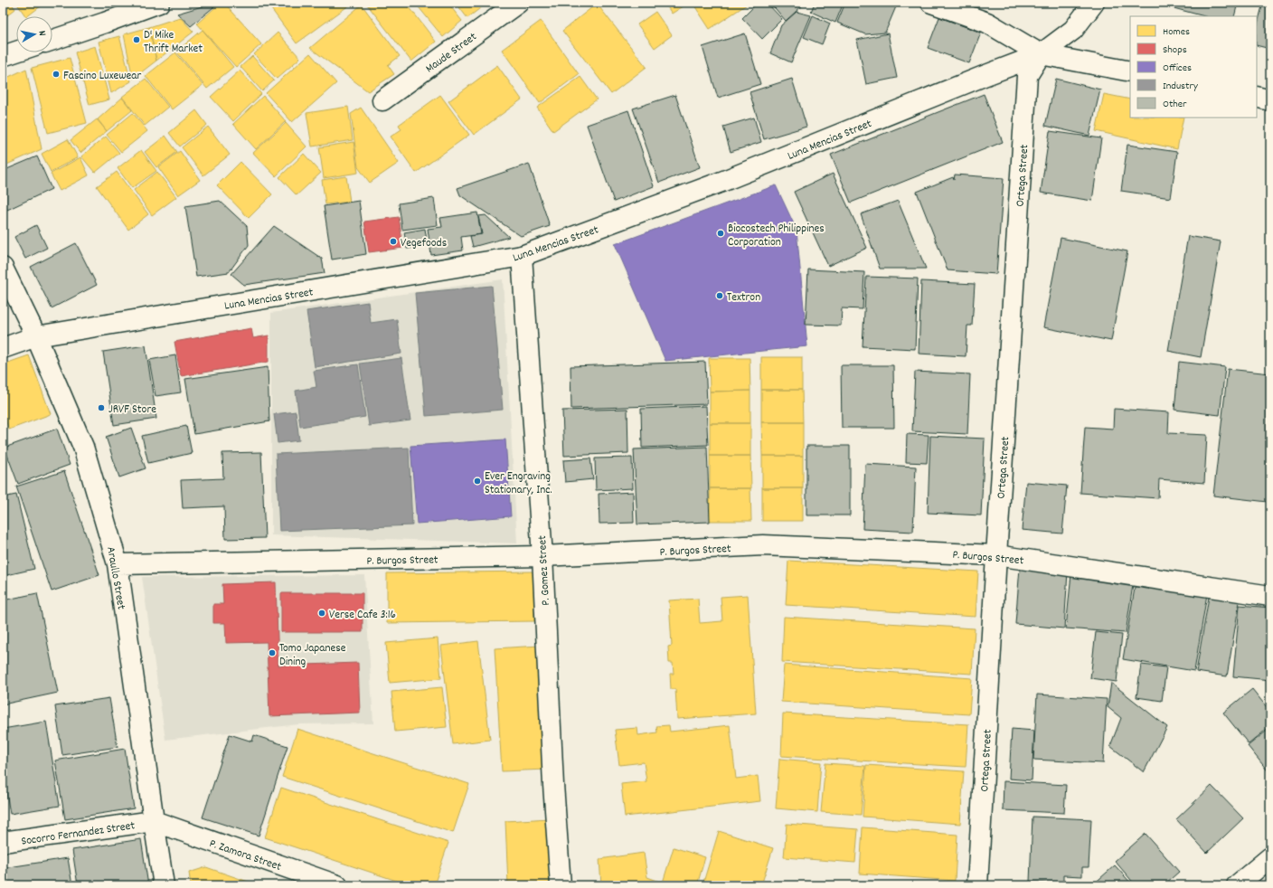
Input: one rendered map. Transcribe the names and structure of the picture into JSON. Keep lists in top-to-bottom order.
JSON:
{
  "streets": {
    "street": [
      "Maude Street",
      "Luna Mencias Street",
      "Ortega Street",
      "P. Burgos Street",
      "P. Gomez Street",
      "Araullo Street",
      "Socorro Fernandez Street",
      "P. Zamora Street"
    ]
  },
  "crossings": [
    ["Luna Mencias Street", "Ortega Street"],
    ["Luna Mencias Street", "P. Gomez Street"],
    ["Luna Mencias Street", "Araullo Street"],
    ["Ortega Street", "P. Burgos Street"],
    ["P. Burgos Street", "P. Gomez Street"],
    ["P. Burgos Street", "Araullo Street"],
    ["Araullo Street", "Socorro Fernandez Street"],
    ["Araullo Street", "P. Zamora Street"],
    ["Socorro Fernandez Street", "P. Zamora Street"]
  ],
  "places": [
    "D' Mike Thrift Market",
    "Fascino Luxewear",
    "Biocostech Philippines Corporation",
    "Vegefoods",
    "Textron",
    "JRVF Store",
    "Ever Engraving Stationary, Inc.",
    "Verse Cafe 3:16",
    "Tomo Japanese Dining"
  ],
  "legend": [
    "Homes",
    "Shops",
    "Offices",
    "Industry",
    "Other"
  ],
  "north": "right"
}
